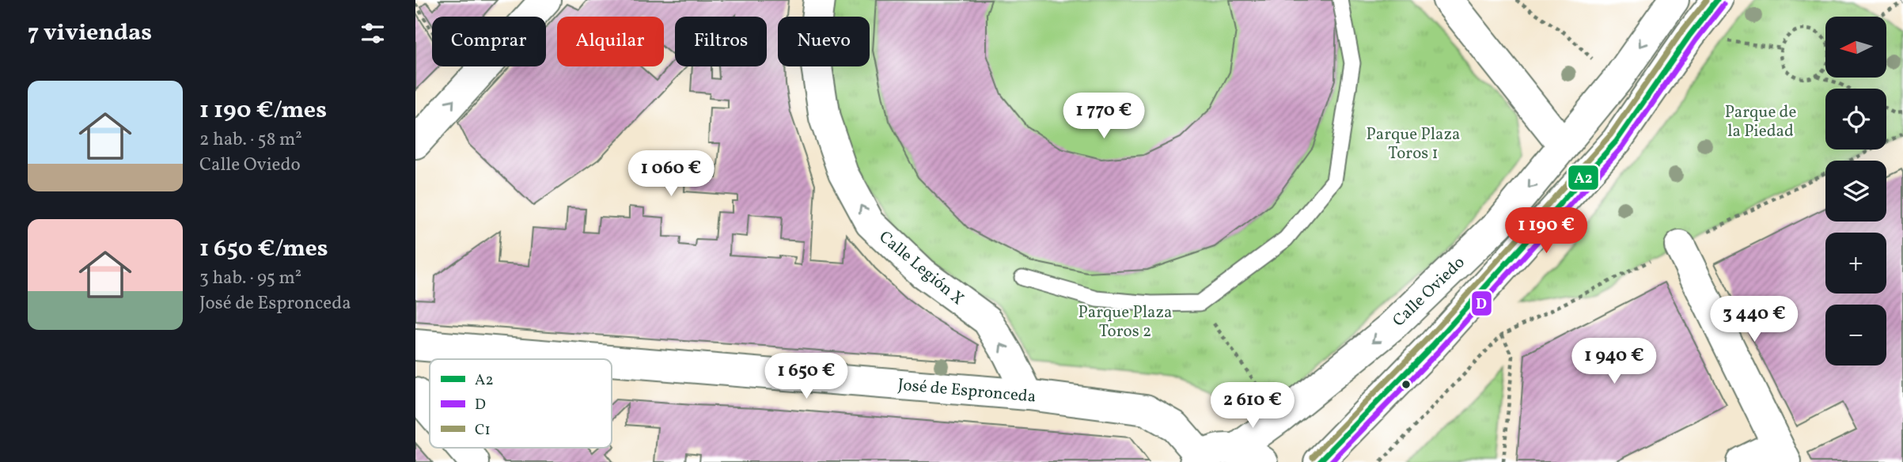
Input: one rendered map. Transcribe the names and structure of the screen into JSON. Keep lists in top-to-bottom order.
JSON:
{
  "streets": {
    "street": ["Calle Legión X", "Calle Oviedo", "José de Espronceda"]
  },
  "crossings": [
    ["Calle Legión X", "José de Espronceda"]
  ],
  "one_way": ["Calle Legión X"],
  "parks": ["Parque de la Piedad", "Parque Plaza Toros 1", "Parque Plaza Toros 2"],
  "lines": ["transit line A2", "transit line C1", "transit line D"],
  "legend": ["A2", "D", "C1"],
  "north": "left",
  "page": {
    "heading": "7 viviendas",
    "map_buttons": ["+", "−"],
    "chip": [
      "Comprar",
      "Alquilar",
      "Filtros",
      "Nuevo"
    ],
    "list": [
      {
        "name": "1 190 €/mes",
        "note": "2 hab. · 58 m² · Calle Oviedo"
      },
      {
        "name": "1 650 €/mes",
        "note": "3 hab. · 95 m² · José de Espronceda"
      }
    ],
    "price": [
      "1 770 €",
      "1 060 €",
      "1 190 €",
      "3 440 €",
      "1 940 €",
      "1 650 €",
      "2 610 €"
    ]
  }
}
